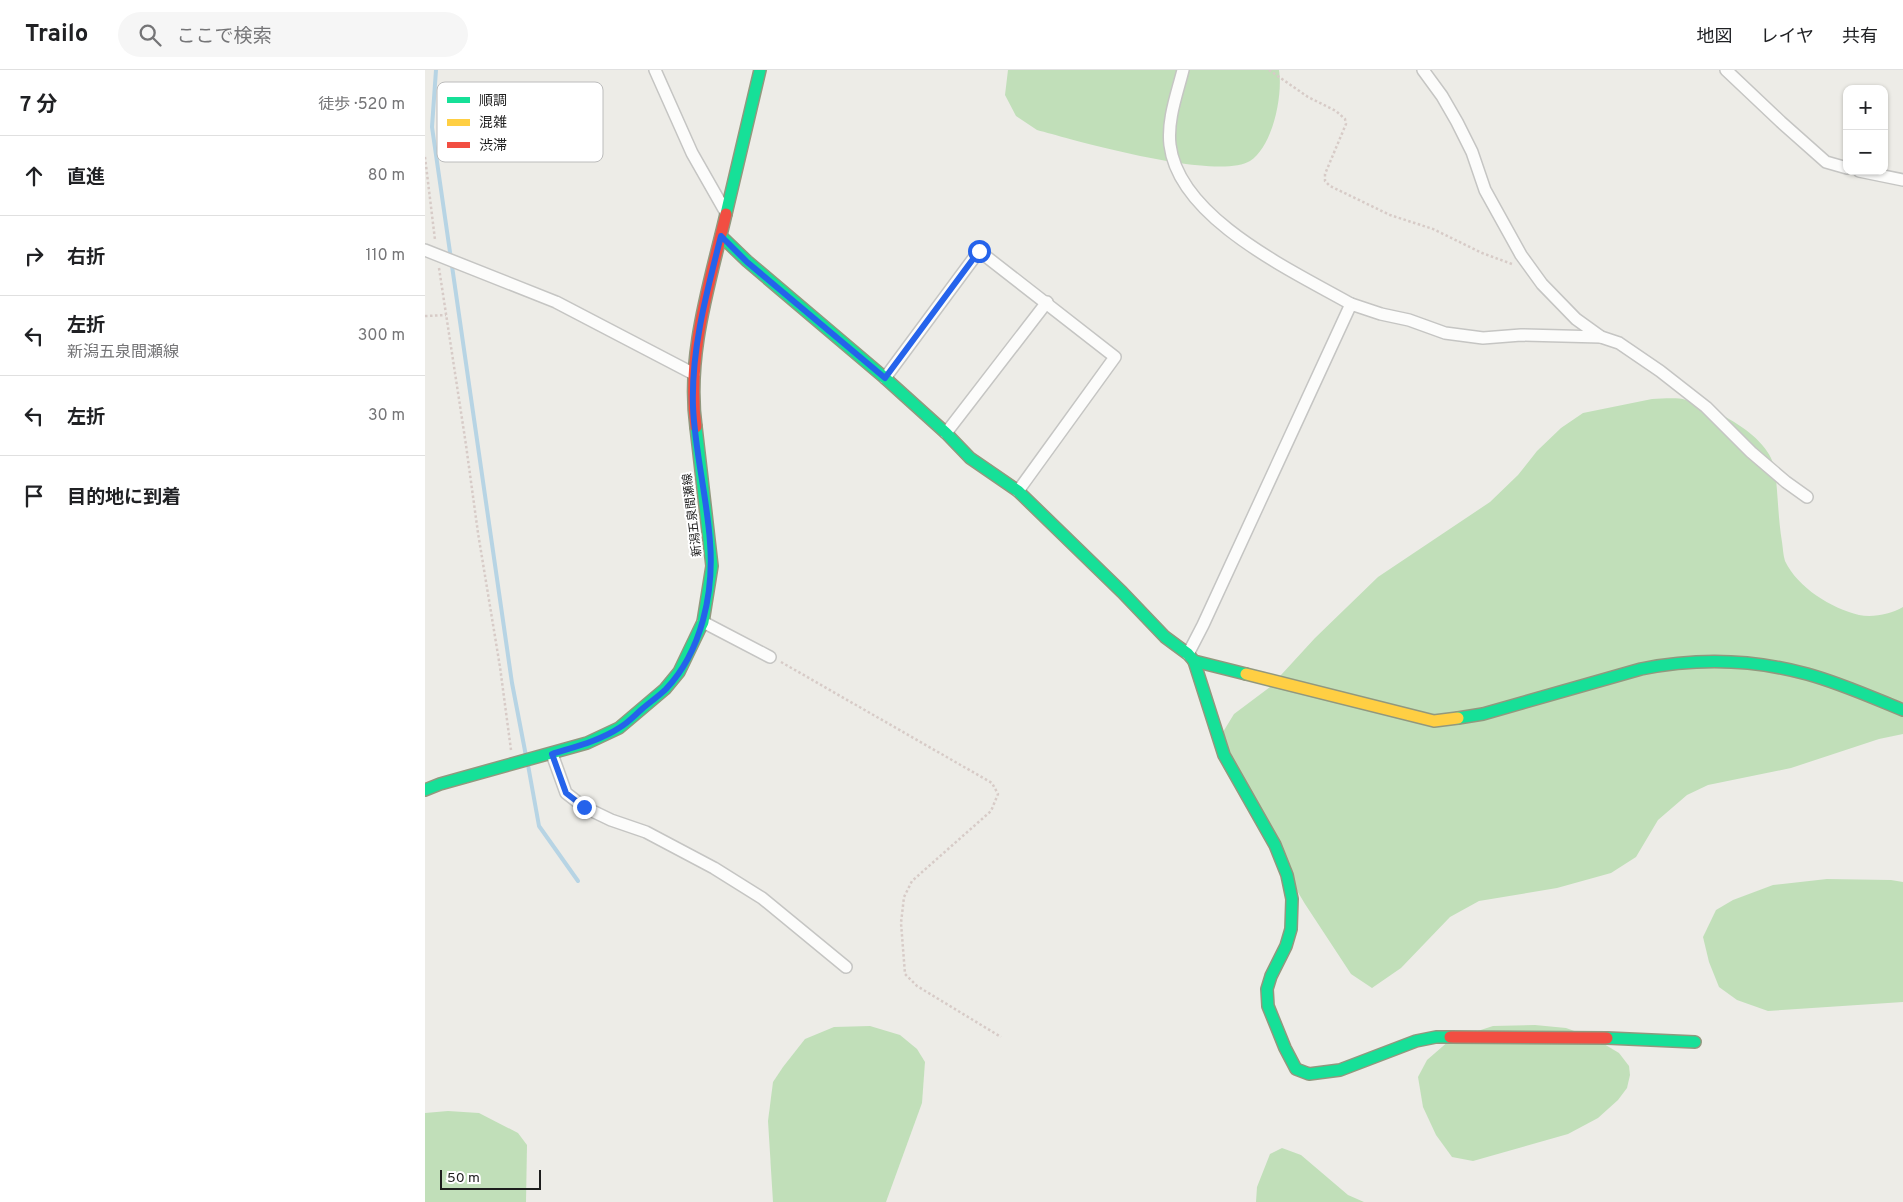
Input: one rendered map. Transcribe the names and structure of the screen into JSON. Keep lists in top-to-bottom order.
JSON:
{
  "streets": {
    "street": ["新潟五泉間瀬線"]
  },
  "legend": ["順調", "混雑", "渋滞"],
  "scale_bar": "50 m",
  "page": {
    "header": "Trailo",
    "search": "ここで検索",
    "nav": ["地図", "レイヤ", "共有"],
    "heading": ["7 分", "徒歩 · 520 m"],
    "map_buttons": ["+", "−"],
    "list": [
      ["直進", "80 m"],
      ["右折", "110 m"],
      ["左折", "新潟五泉間瀬線", "300 m"],
      ["左折", "30 m"],
      "目的地に到着"
    ],
    "scale": "50 m"
  }
}
